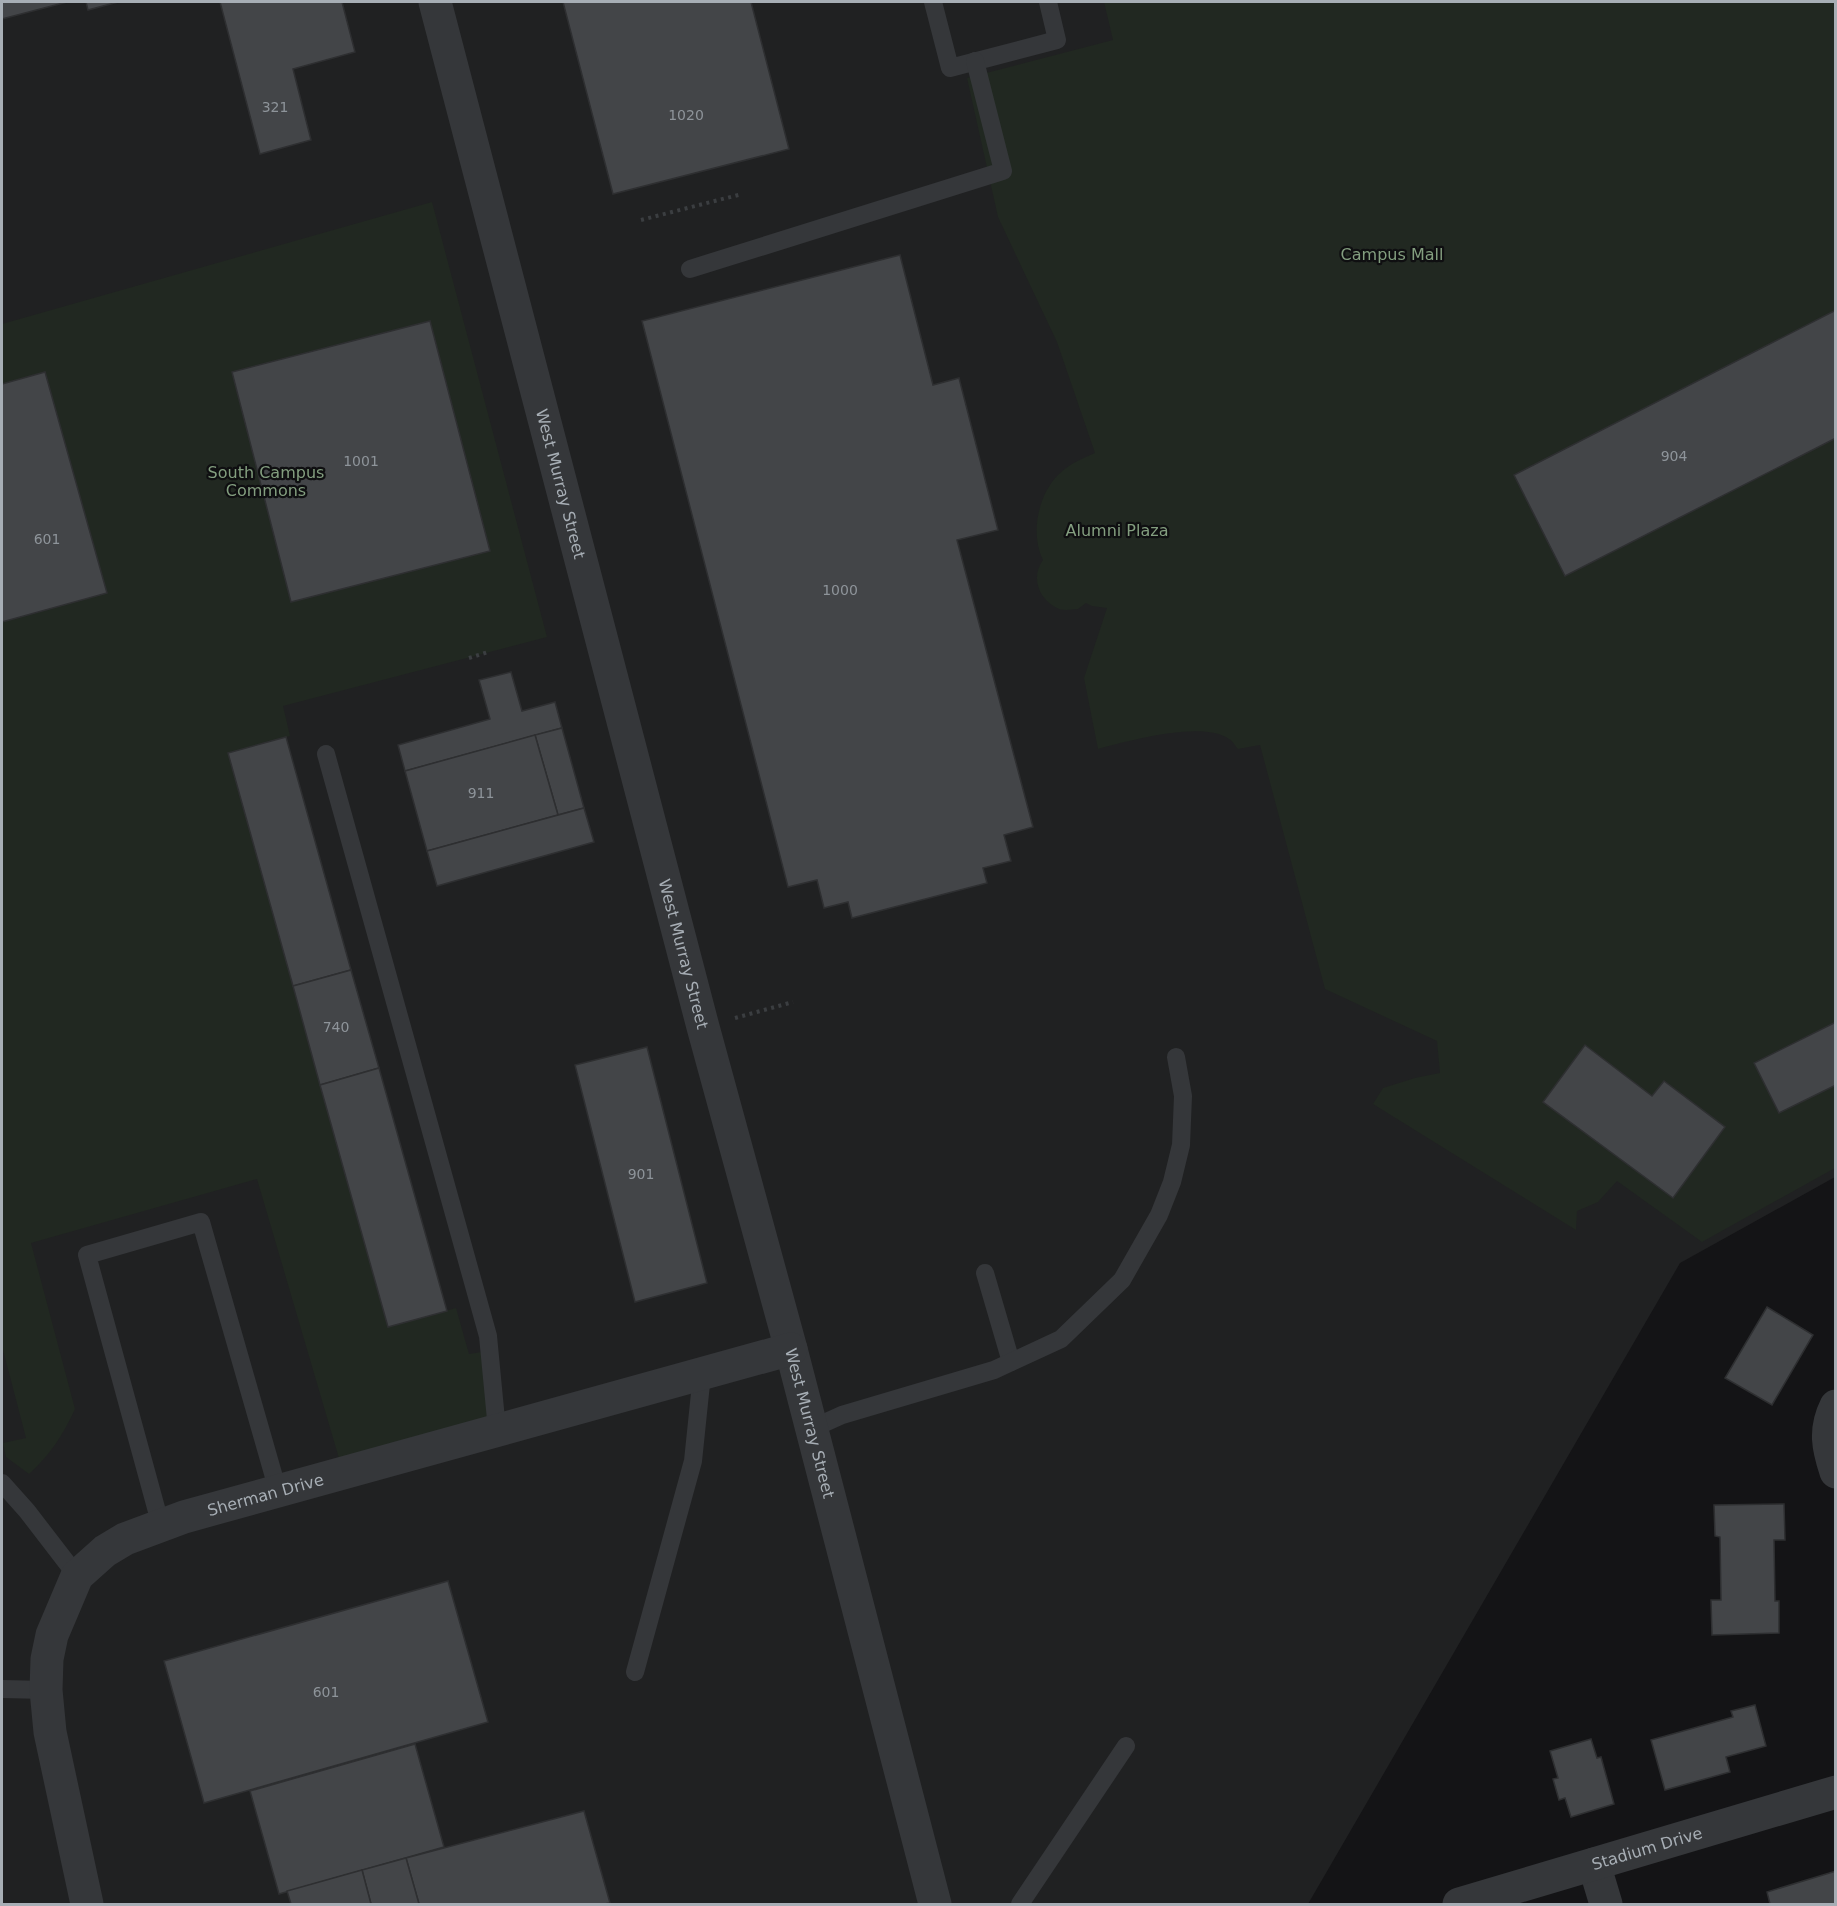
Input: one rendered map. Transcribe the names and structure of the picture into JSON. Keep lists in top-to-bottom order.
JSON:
{
  "streets": {
    "street": ["West Murray Street", "Sherman Drive", "Stadium Drive"]
  },
  "crossings": [
    ["West Murray Street", "Sherman Drive"]
  ],
  "parks": ["Campus Mall", "South Campus Commons", "Alumni Plaza"],
  "house_numbers": [
    "321",
    "1020",
    "904",
    "1001",
    "601",
    "1000",
    "911",
    "740",
    "901",
    "601"
  ]
}
